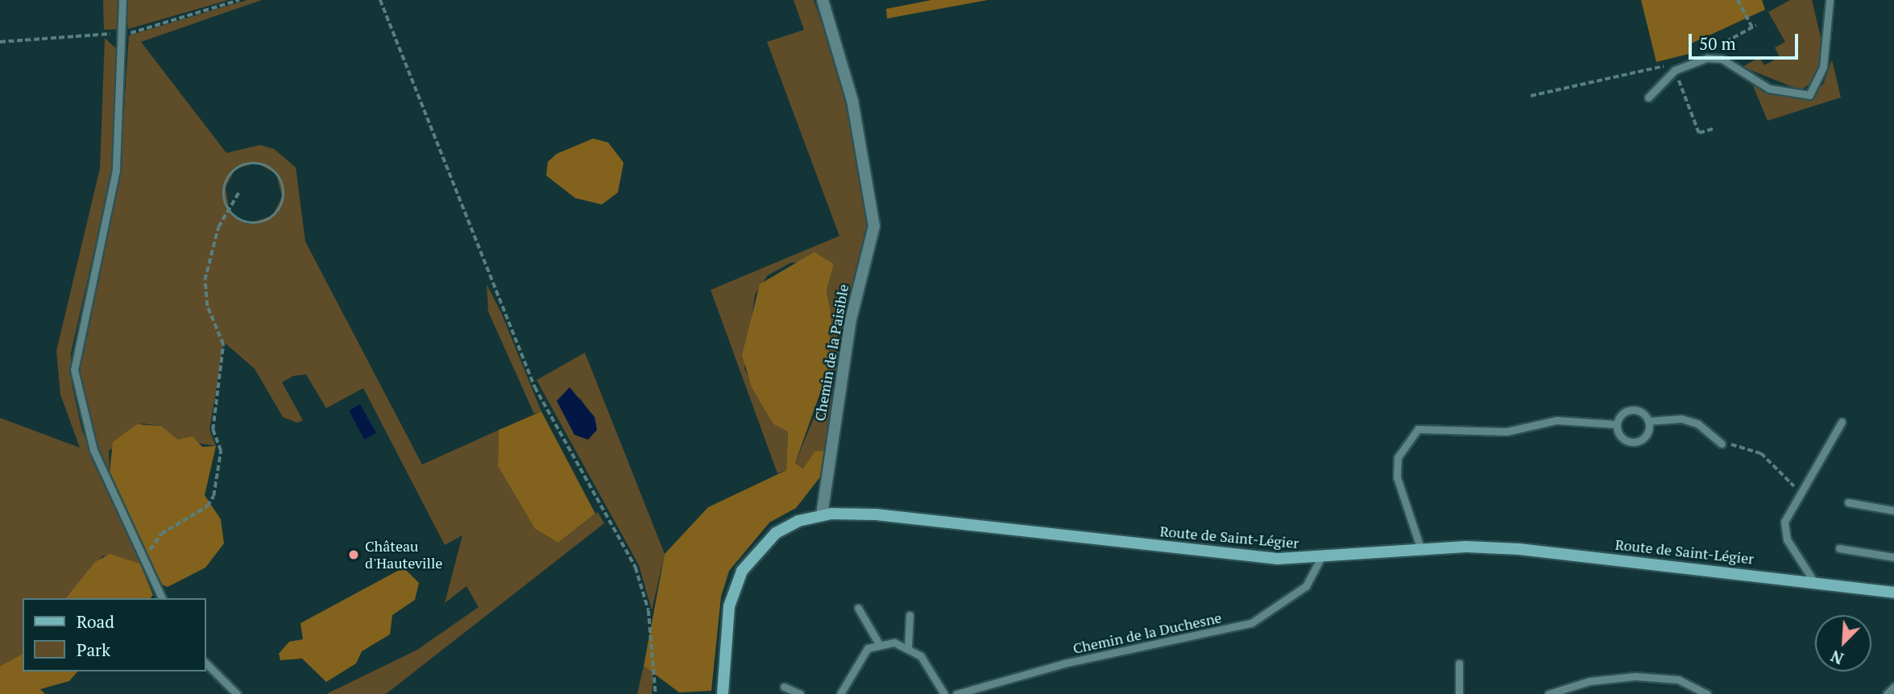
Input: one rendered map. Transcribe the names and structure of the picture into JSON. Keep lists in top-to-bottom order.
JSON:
{
  "streets": {
    "main road": ["Route de Saint-Légier"],
    "street": ["Chemin de la Paisible"],
    "lane": ["Chemin de la Duchesne"]
  },
  "crossings": [
    ["Chemin de la Paisible", "Route de Saint-Légier"],
    ["Route de Saint-Légier", "Chemin de la Duchesne"]
  ],
  "places": ["Château d'Hauteville"],
  "legend": ["Road", "Park"],
  "scale_bar": "50 m",
  "north": "bottom left"
}
